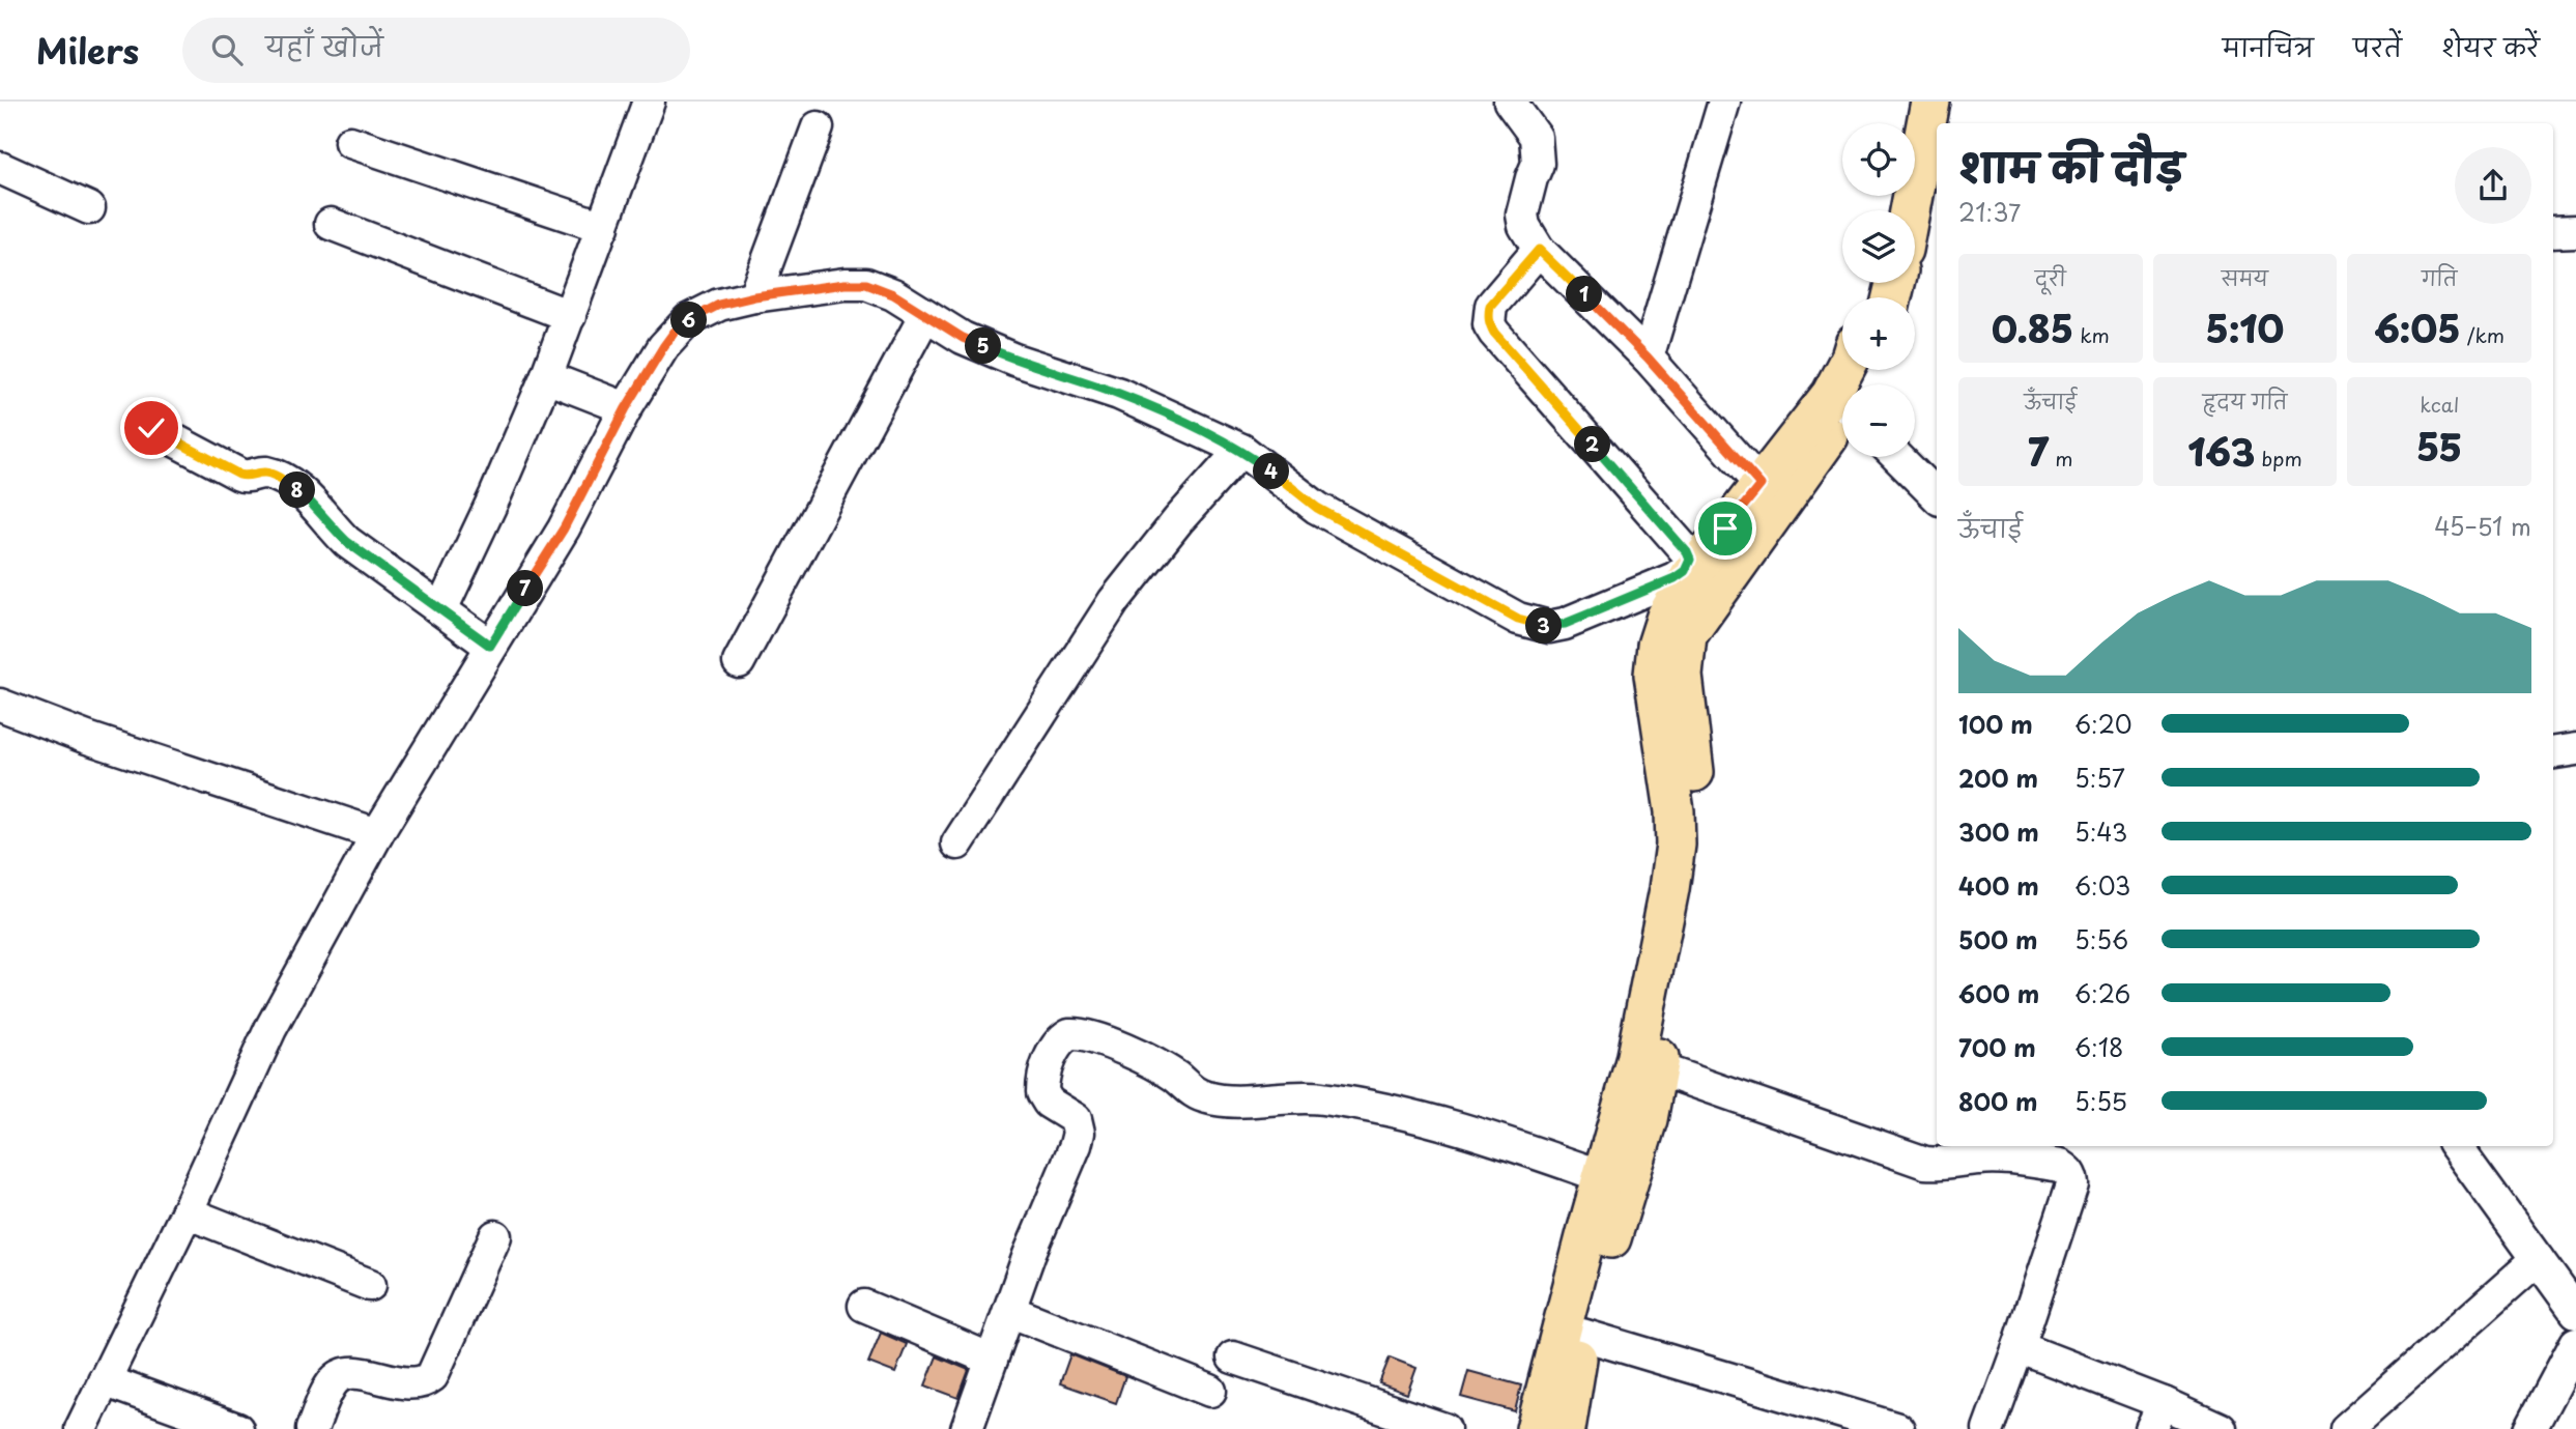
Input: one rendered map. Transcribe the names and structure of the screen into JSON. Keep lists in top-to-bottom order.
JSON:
{
  "page": {
    "header": "Milers",
    "search": "यहाँ खोजें",
    "nav": ["मानचित्र", "परतें", "शेयर करें"],
    "map_buttons": ["+", "−"],
    "heading": ["शाम की दौड़", "21:37"],
    "stats": [
      ["दूरी", "0.85 km"],
      ["समय", "5:10"],
      ["गति", "6:05 /km"],
      ["ऊँचाई", "7 m"],
      ["हृदय गति", "163 bpm"],
      ["kcal", "55"]
    ],
    "pins": [
      "1",
      "6",
      "5",
      "2",
      "4",
      "8",
      "7",
      "3"
    ],
    "chart": ["ऊँचाई", "45–51 m"],
    "list": [
      {
        "name": "100 m",
        "note": "6:20"
      },
      {
        "name": "200 m",
        "note": "5:57"
      },
      {
        "name": "300 m",
        "note": "5:43"
      },
      {
        "name": "400 m",
        "note": "6:03"
      },
      {
        "name": "500 m",
        "note": "5:56"
      },
      {
        "name": "600 m",
        "note": "6:26"
      },
      {
        "name": "700 m",
        "note": "6:18"
      },
      {
        "name": "800 m",
        "note": "5:55"
      }
    ]
  }
}
